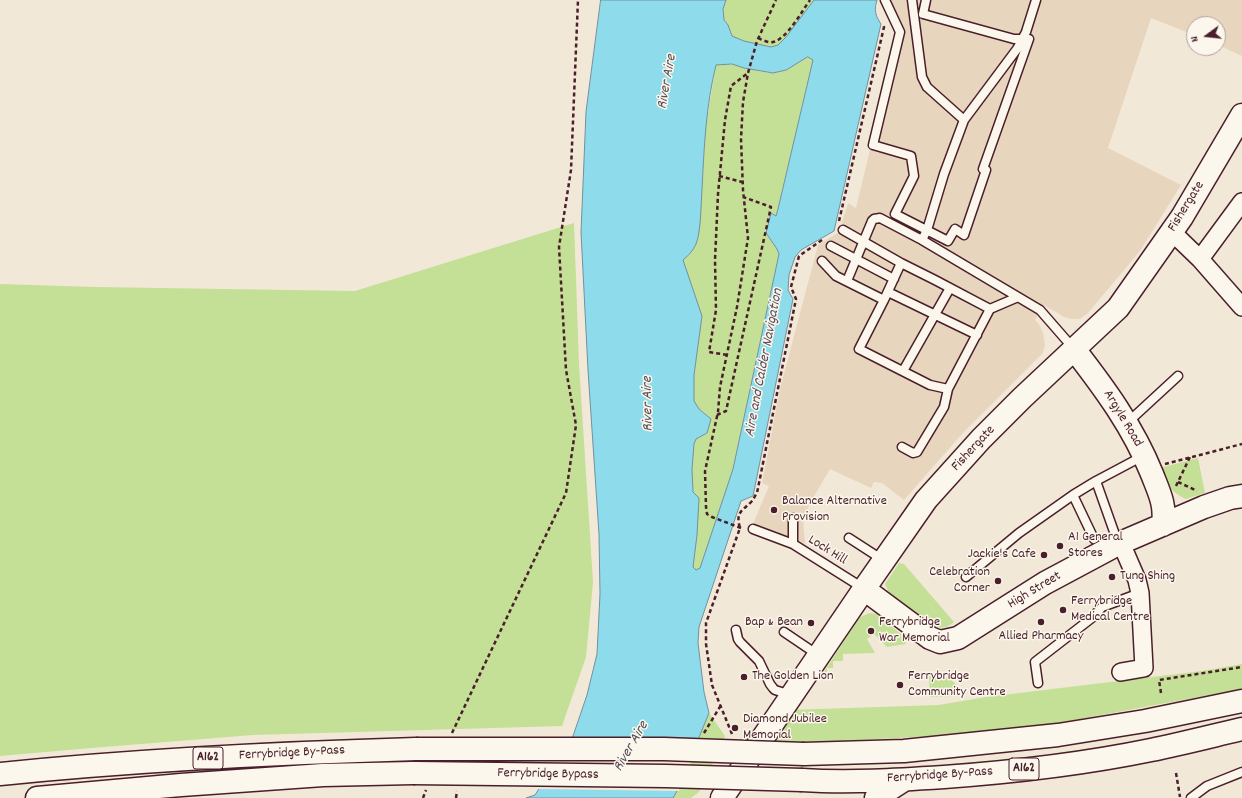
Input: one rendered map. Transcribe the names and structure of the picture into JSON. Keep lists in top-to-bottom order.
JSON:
{
  "streets": {
    "main road": [
      "Fishergate",
      "Argyle Road",
      "High Street",
      "Ferrybridge By-Pass",
      "A162",
      "Ferrybridge Bypass"
    ],
    "lane": ["Lock Hill"]
  },
  "crossings": [
    ["Fishergate", "Argyle Road"],
    ["Fishergate", "Lock Hill"],
    ["Fishergate", "High Street"],
    ["Argyle Road", "High Street"],
    ["Lock Hill", "High Street"],
    ["Ferrybridge By-Pass", "Ferrybridge Bypass"]
  ],
  "water": ["River Aire", "Aire and Calder Navigation"],
  "places": [
    "Balance Alternative Provision",
    "A1 General Stores",
    "Jackie's Cafe",
    "Tung Shing",
    "Celebration Corner",
    "Ferrybridge Medical Centre",
    "Allied Pharmacy",
    "Bap & Bean",
    "Ferrybridge War Memorial",
    "The Golden Lion",
    "Ferrybridge Community Centre",
    "Diamond Jubilee Memorial"
  ],
  "north": "left"
}
